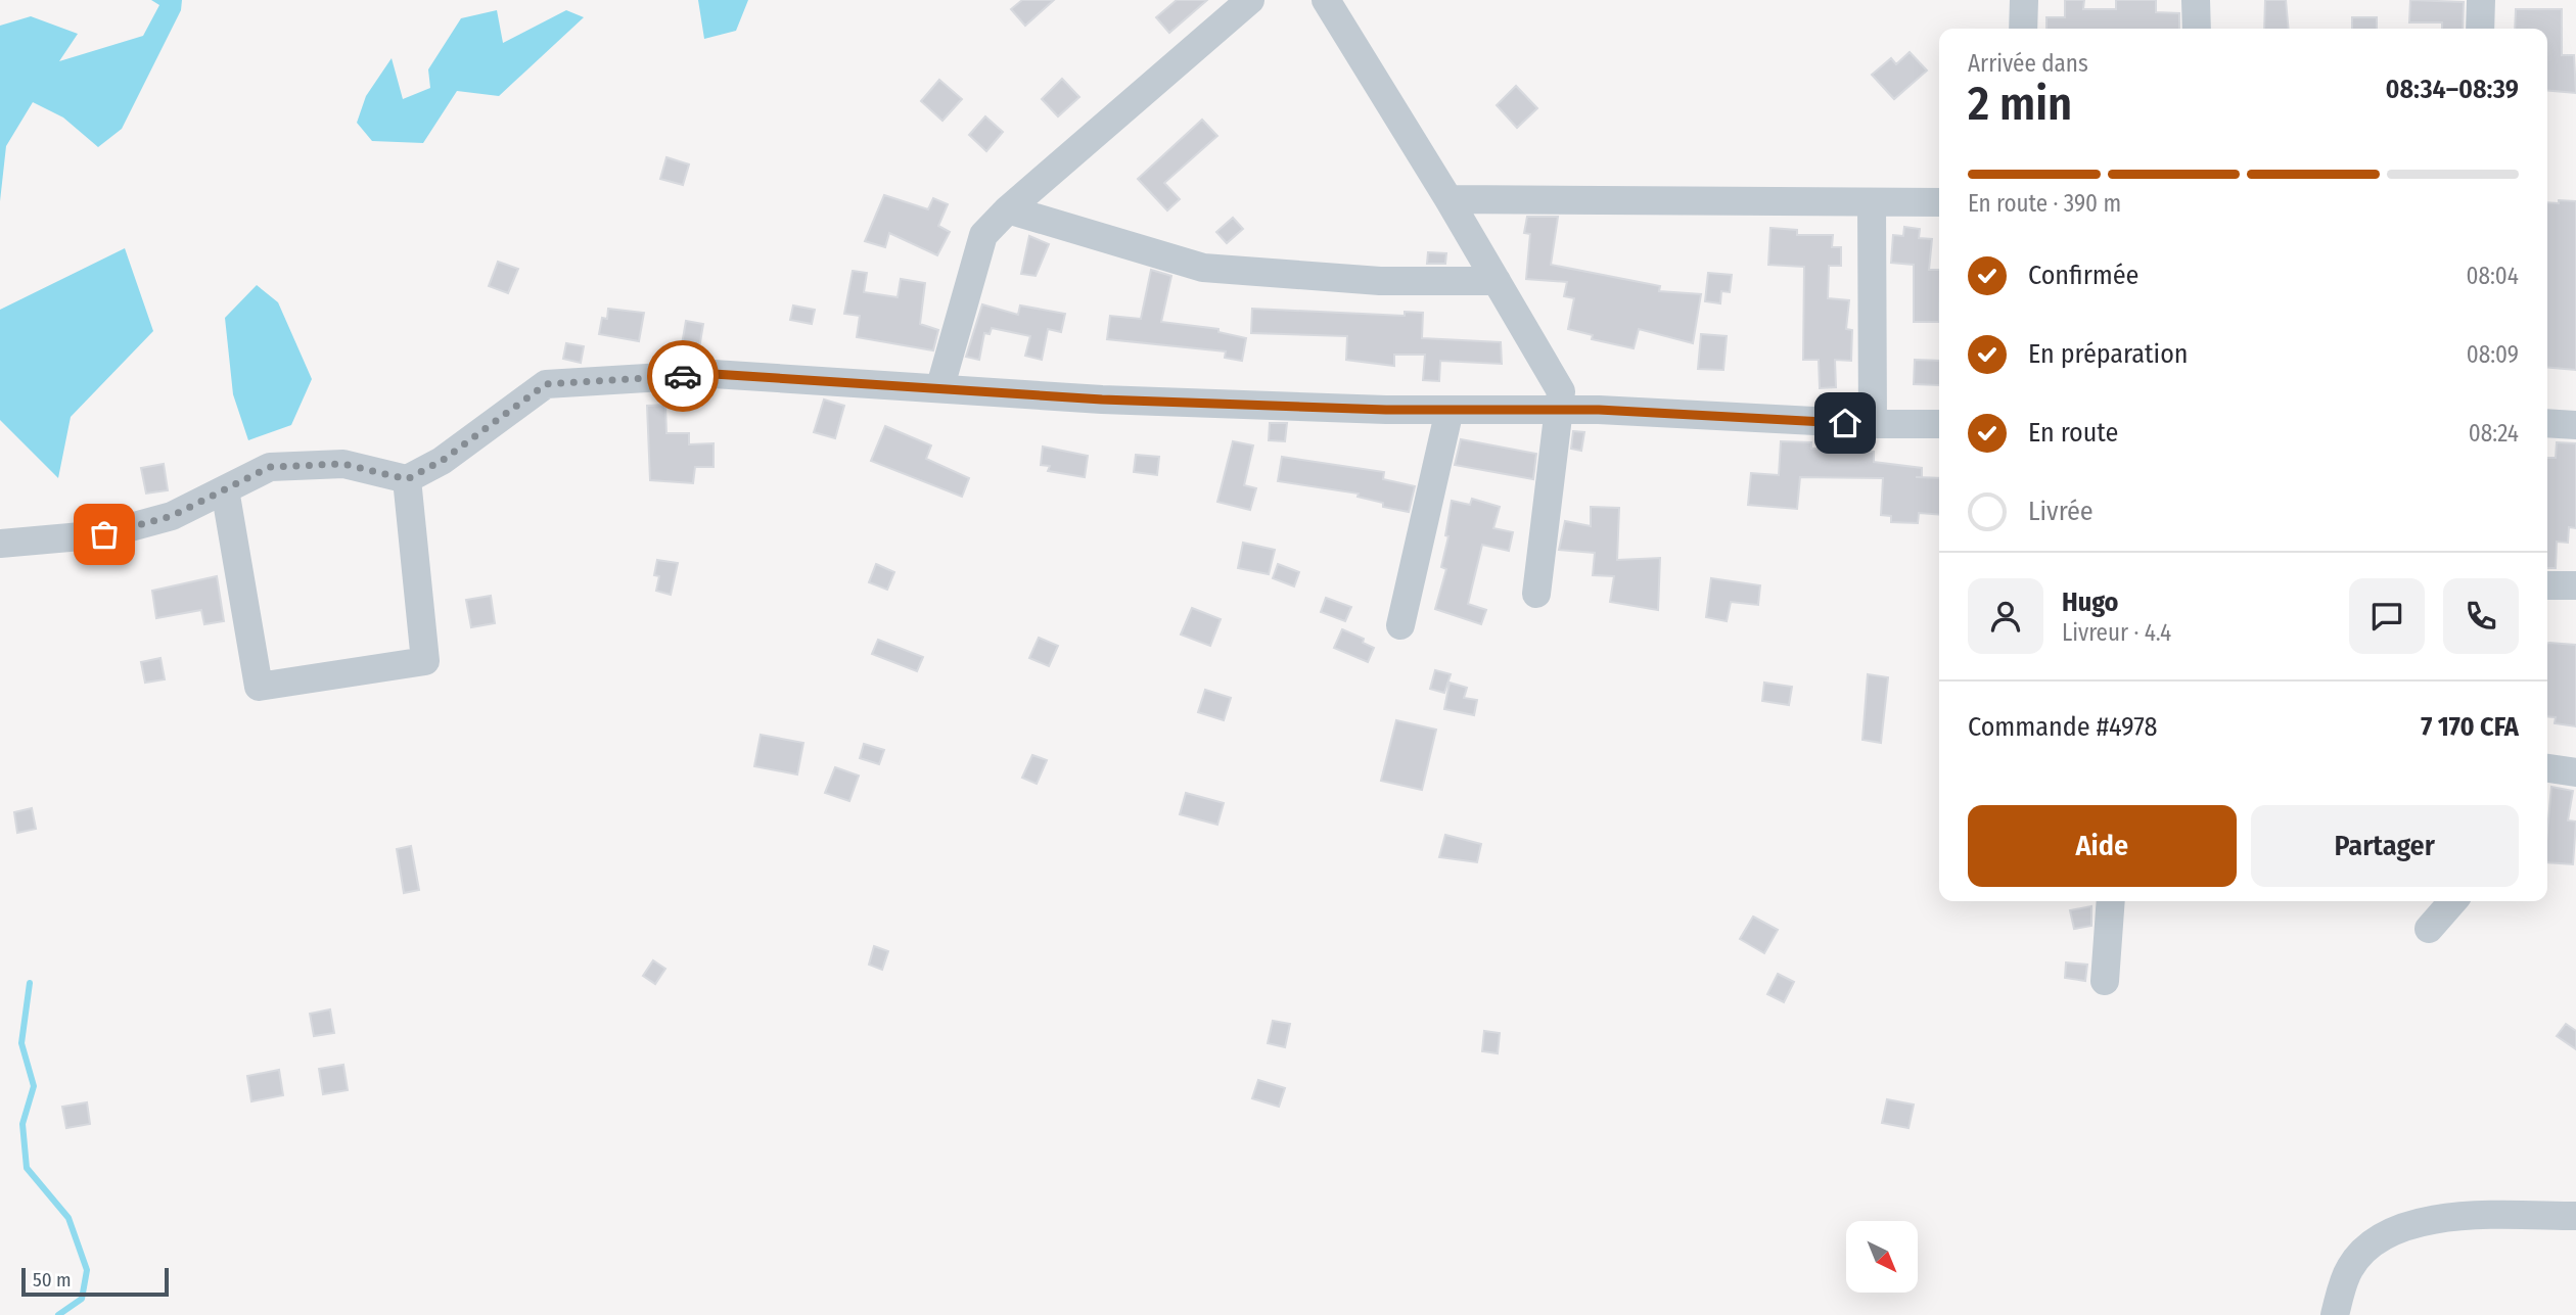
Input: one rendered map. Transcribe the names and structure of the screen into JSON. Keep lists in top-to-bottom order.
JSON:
{
  "scale_bar": "50 m",
  "north": "bottom right",
  "page": {
    "heading": ["2 min", "Arrivée dans", "08:34–08:39"],
    "panel": [
      "Hugo",
      "Livreur · 4.4",
      "Commande #4978",
      "7 170 CFA"
    ],
    "bar": "En route · 390 m",
    "list": [
      ["Confirmée", "08:04"],
      ["En préparation", "08:09"],
      ["En route", "08:24"],
      "Livrée"
    ],
    "buttons": ["Aide", "Partager"],
    "scale": "50 m"
  }
}
